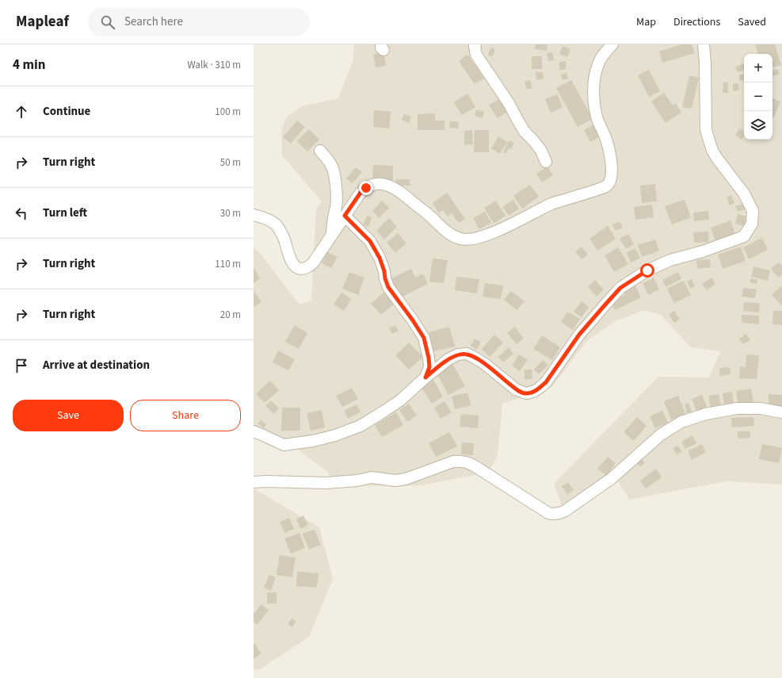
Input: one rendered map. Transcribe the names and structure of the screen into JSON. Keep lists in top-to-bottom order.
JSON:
{
  "page": {
    "header": "Mapleaf",
    "search": "Search here",
    "nav": ["Map", "Directions", "Saved"],
    "heading": ["4 min", "Walk · 310 m"],
    "map_buttons": ["+", "−"],
    "list": [
      ["Continue", "100 m"],
      ["Turn right", "50 m"],
      ["Turn left", "30 m"],
      ["Turn right", "110 m"],
      ["Turn right", "20 m"],
      "Arrive at destination"
    ],
    "buttons": ["Save", "Share"]
  }
}
